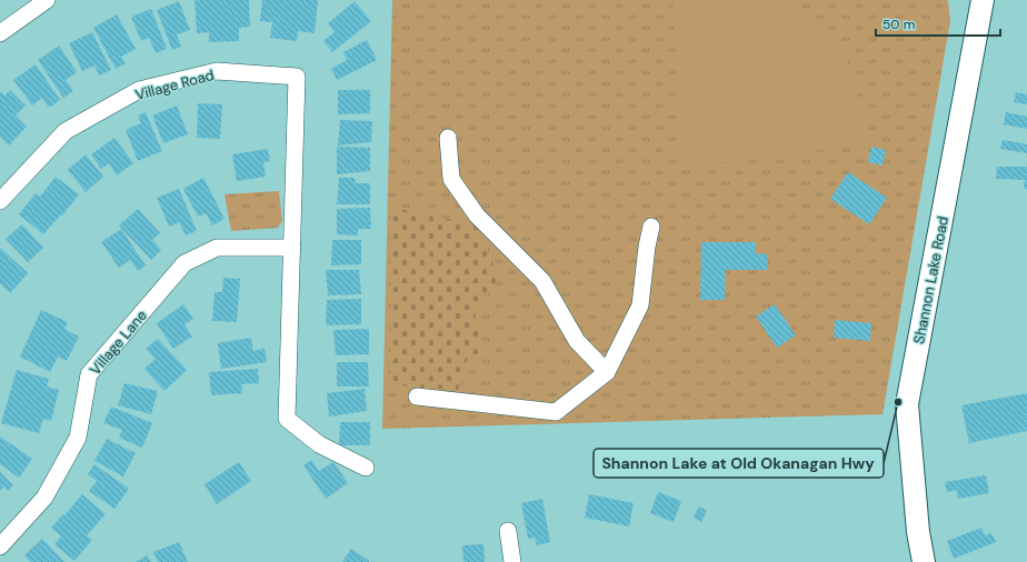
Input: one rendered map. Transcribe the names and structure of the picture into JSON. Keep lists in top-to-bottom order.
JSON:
{
  "streets": {
    "main road": ["Shannon Lake Road"],
    "street": ["Village Road", "Village Lane"]
  },
  "crossings": [
    ["Village Road", "Village Lane"]
  ],
  "places": ["Shannon Lake at Old Okanagan Hwy"],
  "scale_bar": "50 m"
}
